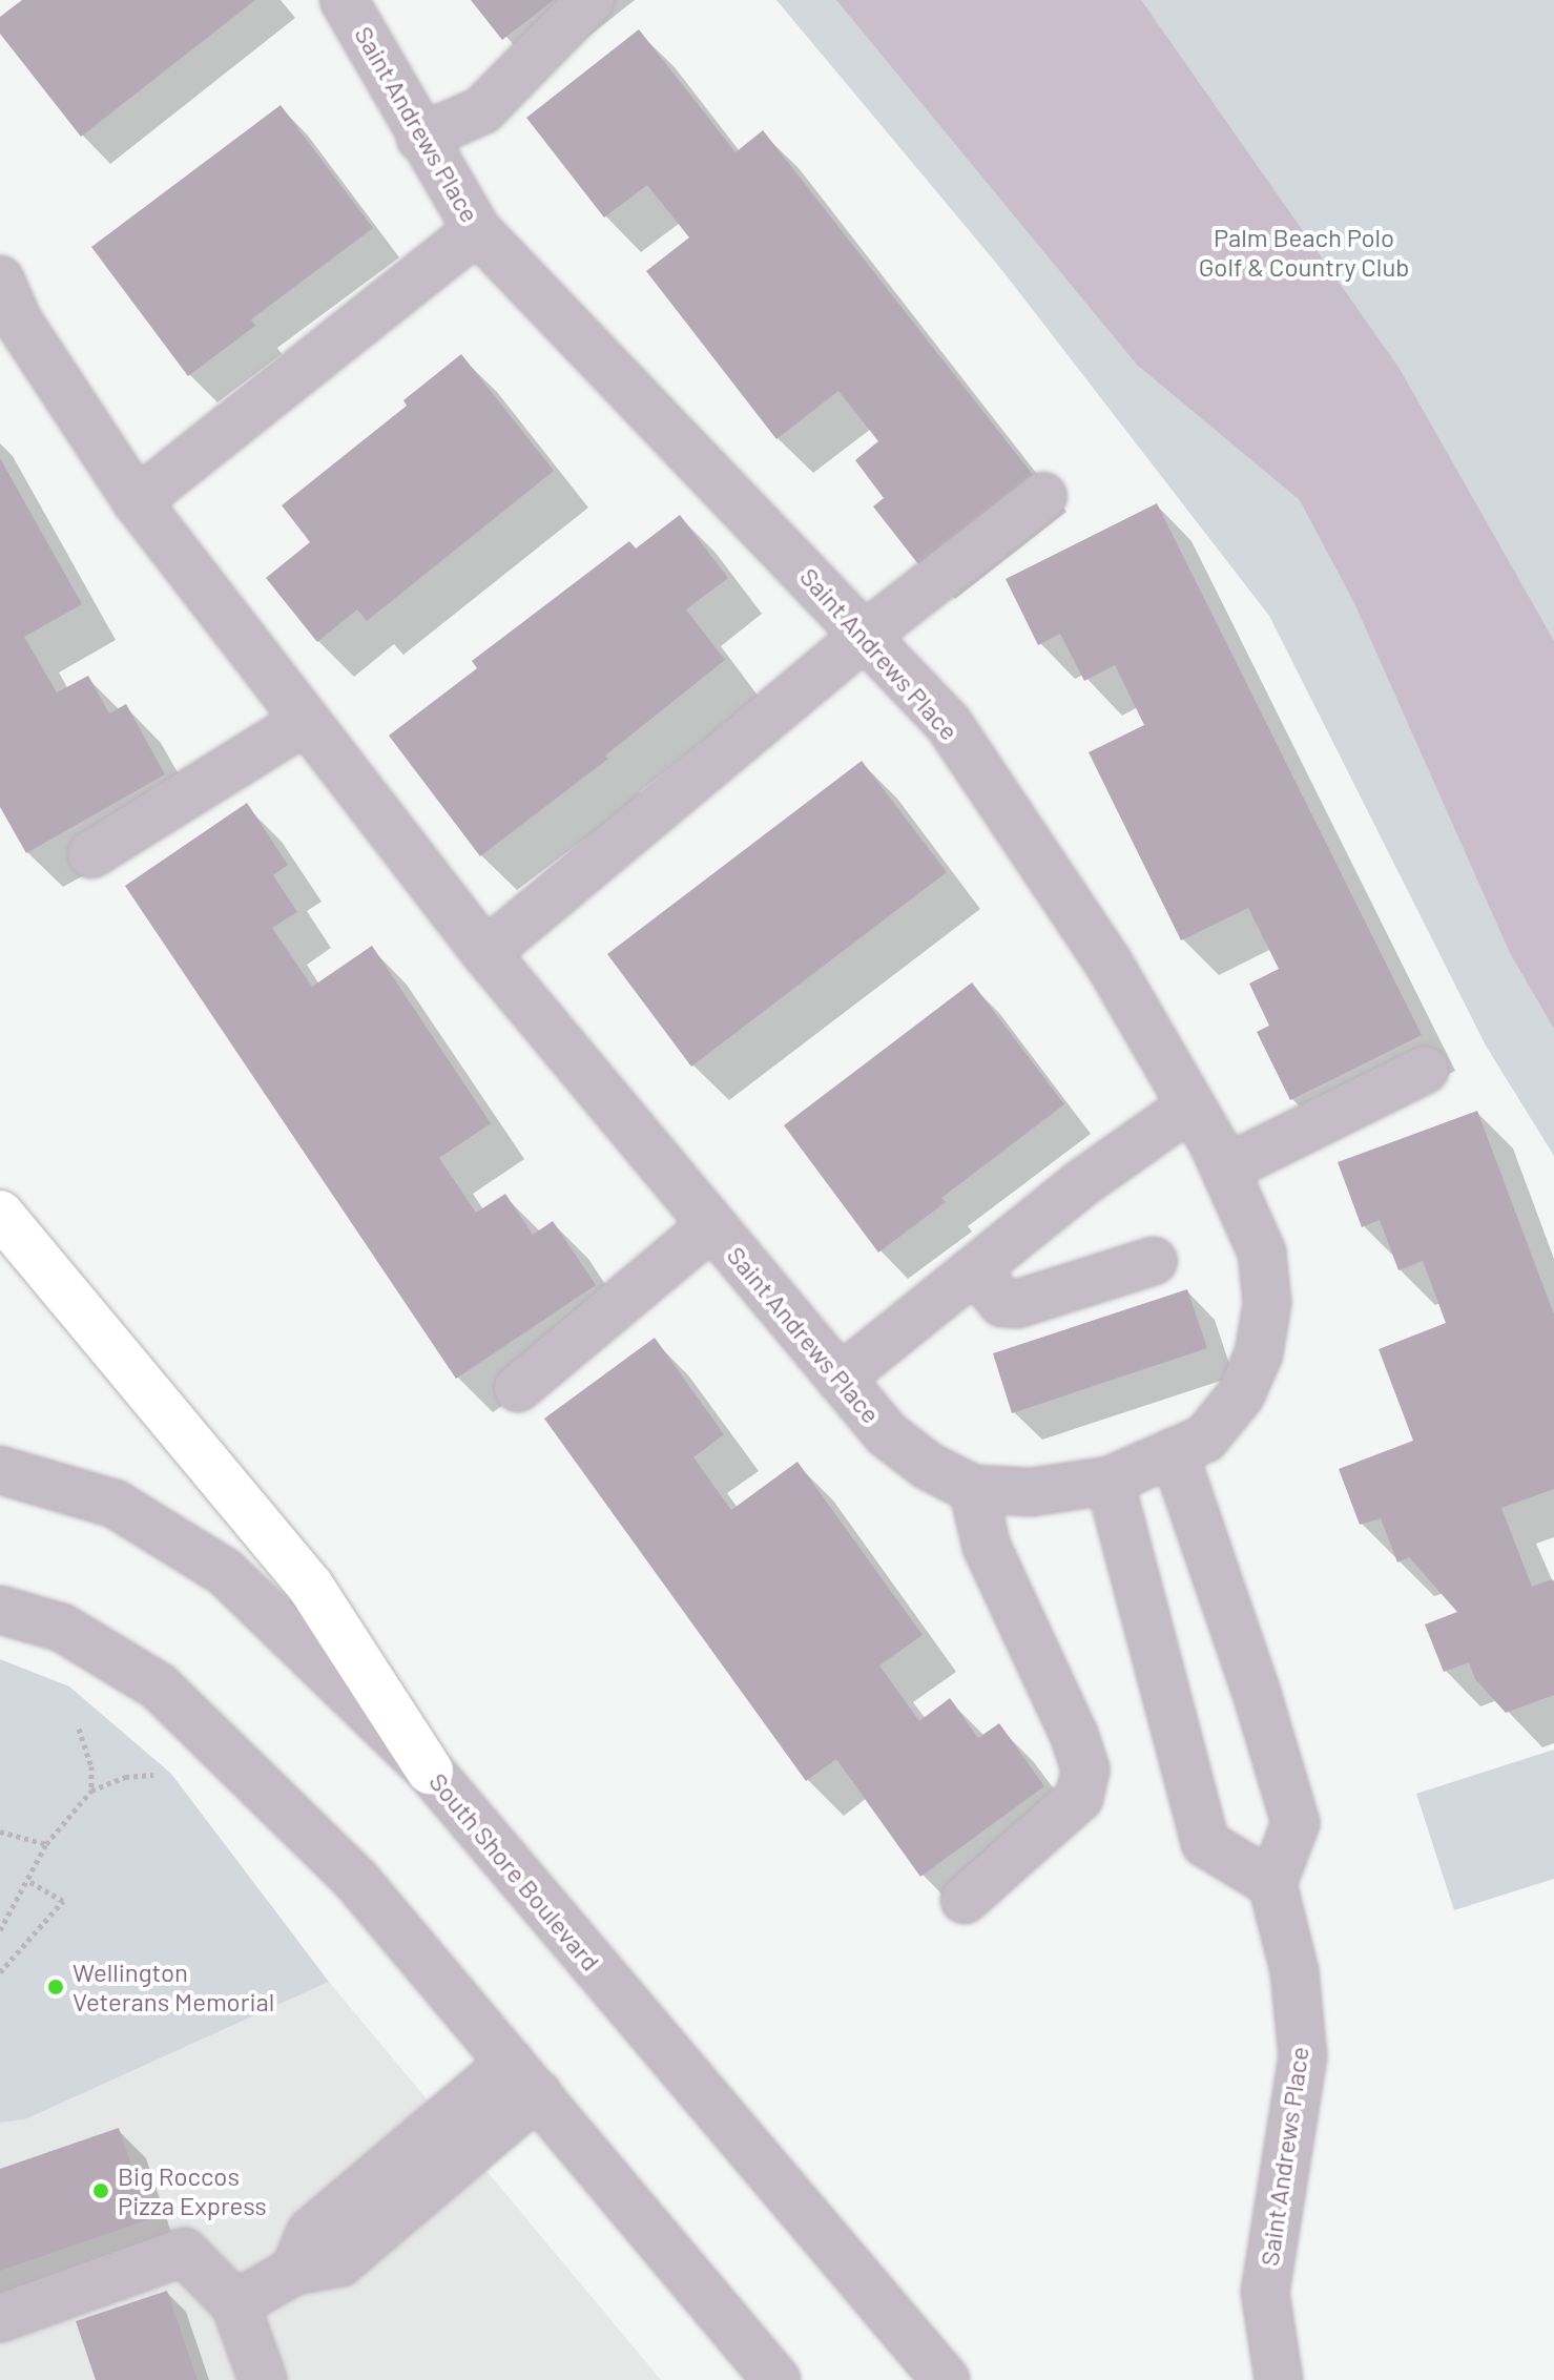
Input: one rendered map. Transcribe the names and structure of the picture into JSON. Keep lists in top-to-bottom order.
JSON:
{
  "streets": {
    "street": ["Saint Andrews Place", "South Shore Boulevard"]
  },
  "parks": ["Palm Beach Polo Golf & Country Club"],
  "places": ["Wellington Veterans Memorial", "Big Roccos Pizza Express"]
}
